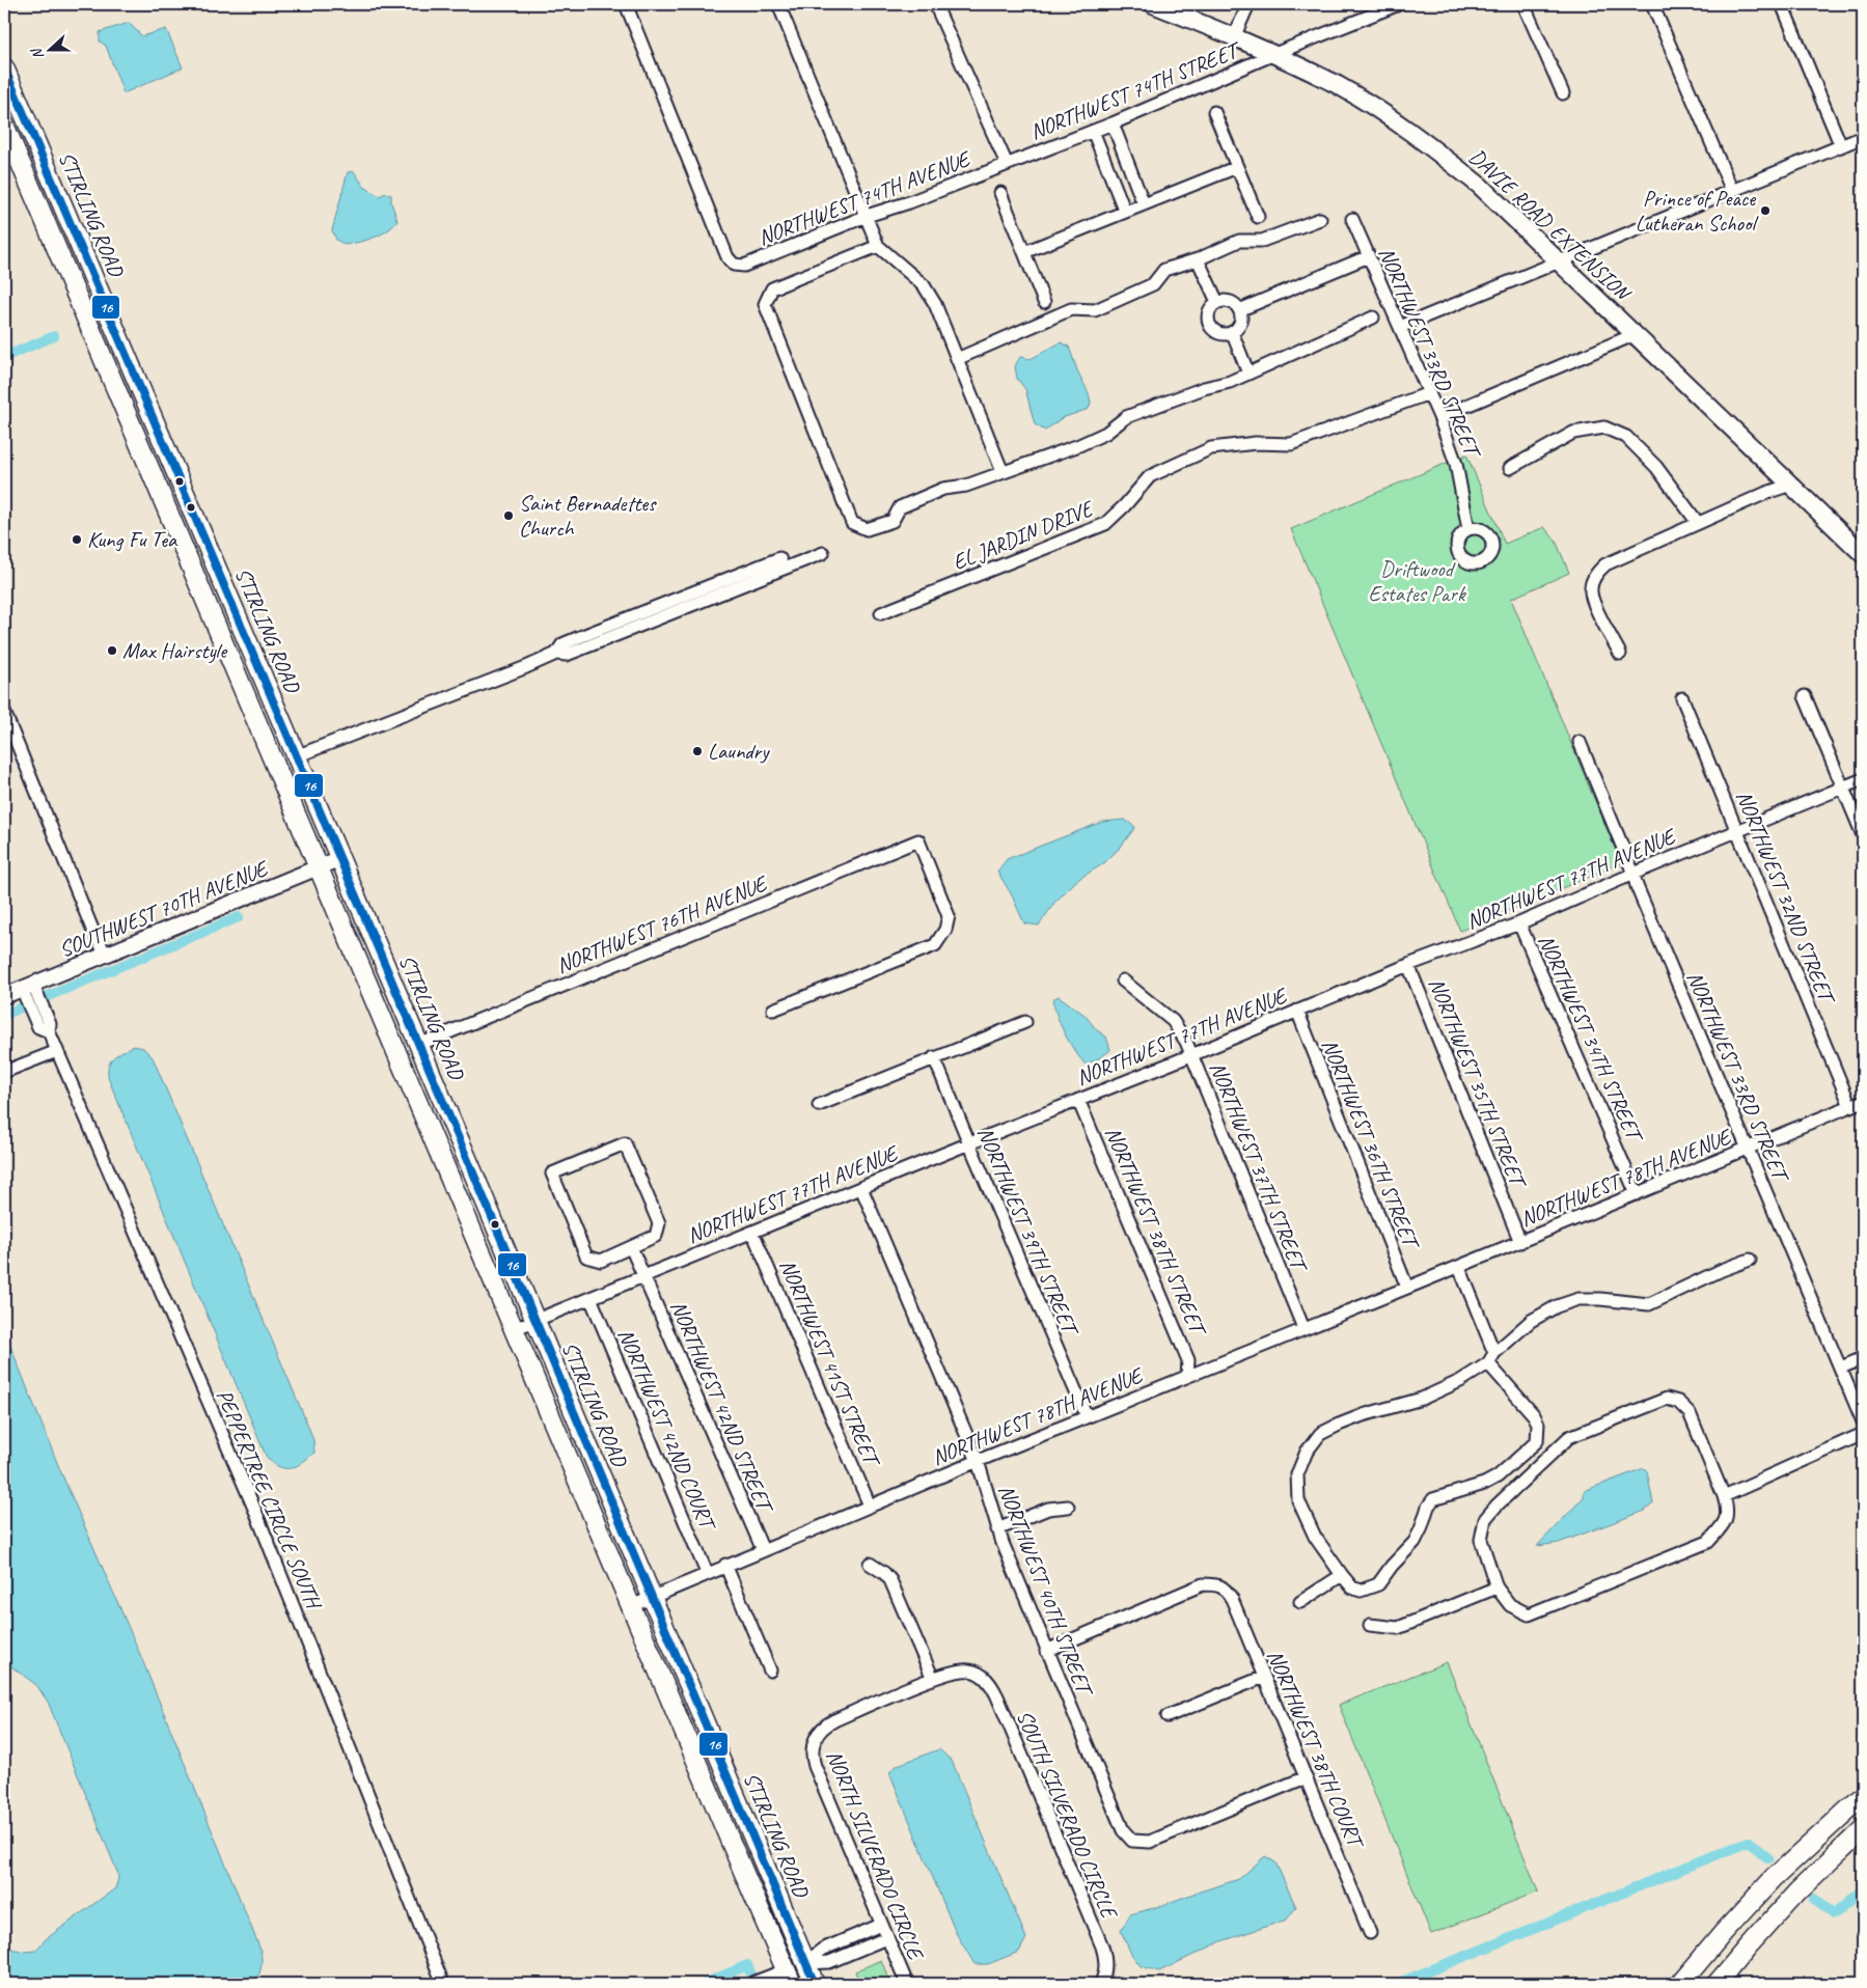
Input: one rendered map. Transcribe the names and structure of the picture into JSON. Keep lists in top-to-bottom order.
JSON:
{
  "streets": {
    "main road": ["STIRLING ROAD", "DAVIE ROAD EXTENSION"],
    "street": [
      "NORTHWEST 74TH STREET",
      "NORTHWEST 74TH AVENUE",
      "NORTHWEST 33RD STREET",
      "EL JARDIN DRIVE",
      "NORTHWEST 77TH AVENUE",
      "NORTHWEST 32ND STREET",
      "SOUTHWEST 70TH AVENUE",
      "NORTHWEST 76TH AVENUE",
      "NORTHWEST 34TH STREET",
      "NORTHWEST 35TH STREET",
      "NORTHWEST 36TH STREET",
      "NORTHWEST 37TH STREET",
      "NORTHWEST 78TH AVENUE",
      "NORTHWEST 39TH STREET",
      "NORTHWEST 38TH STREET",
      "NORTHWEST 41ST STREET",
      "NORTHWEST 42ND STREET",
      "NORTHWEST 42ND COURT",
      "PEPPERTREE CIRCLE SOUTH",
      "NORTHWEST 40TH STREET",
      "NORTHWEST 38TH COURT",
      "SOUTH SILVERADO CIRCLE",
      "NORTH SILVERADO CIRCLE"
    ]
  },
  "crossings": [
    ["NORTHWEST 74TH STREET", "NORTHWEST 74TH AVENUE"],
    ["NORTHWEST 74TH STREET", "DAVIE ROAD EXTENSION"],
    ["STIRLING ROAD", "NORTHWEST 77TH AVENUE"],
    ["STIRLING ROAD", "SOUTHWEST 70TH AVENUE"],
    ["STIRLING ROAD", "NORTHWEST 76TH AVENUE"],
    ["STIRLING ROAD", "NORTHWEST 78TH AVENUE"],
    ["NORTHWEST 33RD STREET", "EL JARDIN DRIVE"],
    ["NORTHWEST 33RD STREET", "NORTHWEST 77TH AVENUE"],
    ["NORTHWEST 33RD STREET", "NORTHWEST 78TH AVENUE"],
    ["NORTHWEST 77TH AVENUE", "NORTHWEST 32ND STREET"],
    ["NORTHWEST 77TH AVENUE", "NORTHWEST 34TH STREET"],
    ["NORTHWEST 77TH AVENUE", "NORTHWEST 35TH STREET"],
    ["NORTHWEST 77TH AVENUE", "NORTHWEST 36TH STREET"],
    ["NORTHWEST 77TH AVENUE", "NORTHWEST 37TH STREET"],
    ["NORTHWEST 77TH AVENUE", "NORTHWEST 39TH STREET"],
    ["NORTHWEST 77TH AVENUE", "NORTHWEST 38TH STREET"],
    ["NORTHWEST 77TH AVENUE", "NORTHWEST 41ST STREET"],
    ["NORTHWEST 77TH AVENUE", "NORTHWEST 42ND STREET"],
    ["NORTHWEST 77TH AVENUE", "NORTHWEST 42ND COURT"],
    ["NORTHWEST 77TH AVENUE", "NORTHWEST 40TH STREET"],
    ["NORTHWEST 32ND STREET", "NORTHWEST 78TH AVENUE"],
    ["SOUTHWEST 70TH AVENUE", "PEPPERTREE CIRCLE SOUTH"],
    ["NORTHWEST 34TH STREET", "NORTHWEST 78TH AVENUE"],
    ["NORTHWEST 35TH STREET", "NORTHWEST 78TH AVENUE"],
    ["NORTHWEST 36TH STREET", "NORTHWEST 78TH AVENUE"],
    ["NORTHWEST 37TH STREET", "NORTHWEST 78TH AVENUE"],
    ["NORTHWEST 78TH AVENUE", "NORTHWEST 39TH STREET"],
    ["NORTHWEST 78TH AVENUE", "NORTHWEST 38TH STREET"],
    ["NORTHWEST 78TH AVENUE", "NORTHWEST 41ST STREET"],
    ["NORTHWEST 78TH AVENUE", "NORTHWEST 42ND STREET"],
    ["NORTHWEST 78TH AVENUE", "NORTHWEST 42ND COURT"],
    ["NORTHWEST 78TH AVENUE", "NORTHWEST 40TH STREET"],
    ["NORTHWEST 40TH STREET", "NORTHWEST 38TH COURT"],
    ["SOUTH SILVERADO CIRCLE", "NORTH SILVERADO CIRCLE"]
  ],
  "parks": ["Driftwood Estates Park"],
  "places": [
    "Prince of Peace Lutheran School",
    "Saint Bernadettes Church",
    "Kung Fu Tea",
    "Max Hairstyle",
    "Laundry"
  ],
  "lines": ["transit line 16"],
  "north": "left"
}
